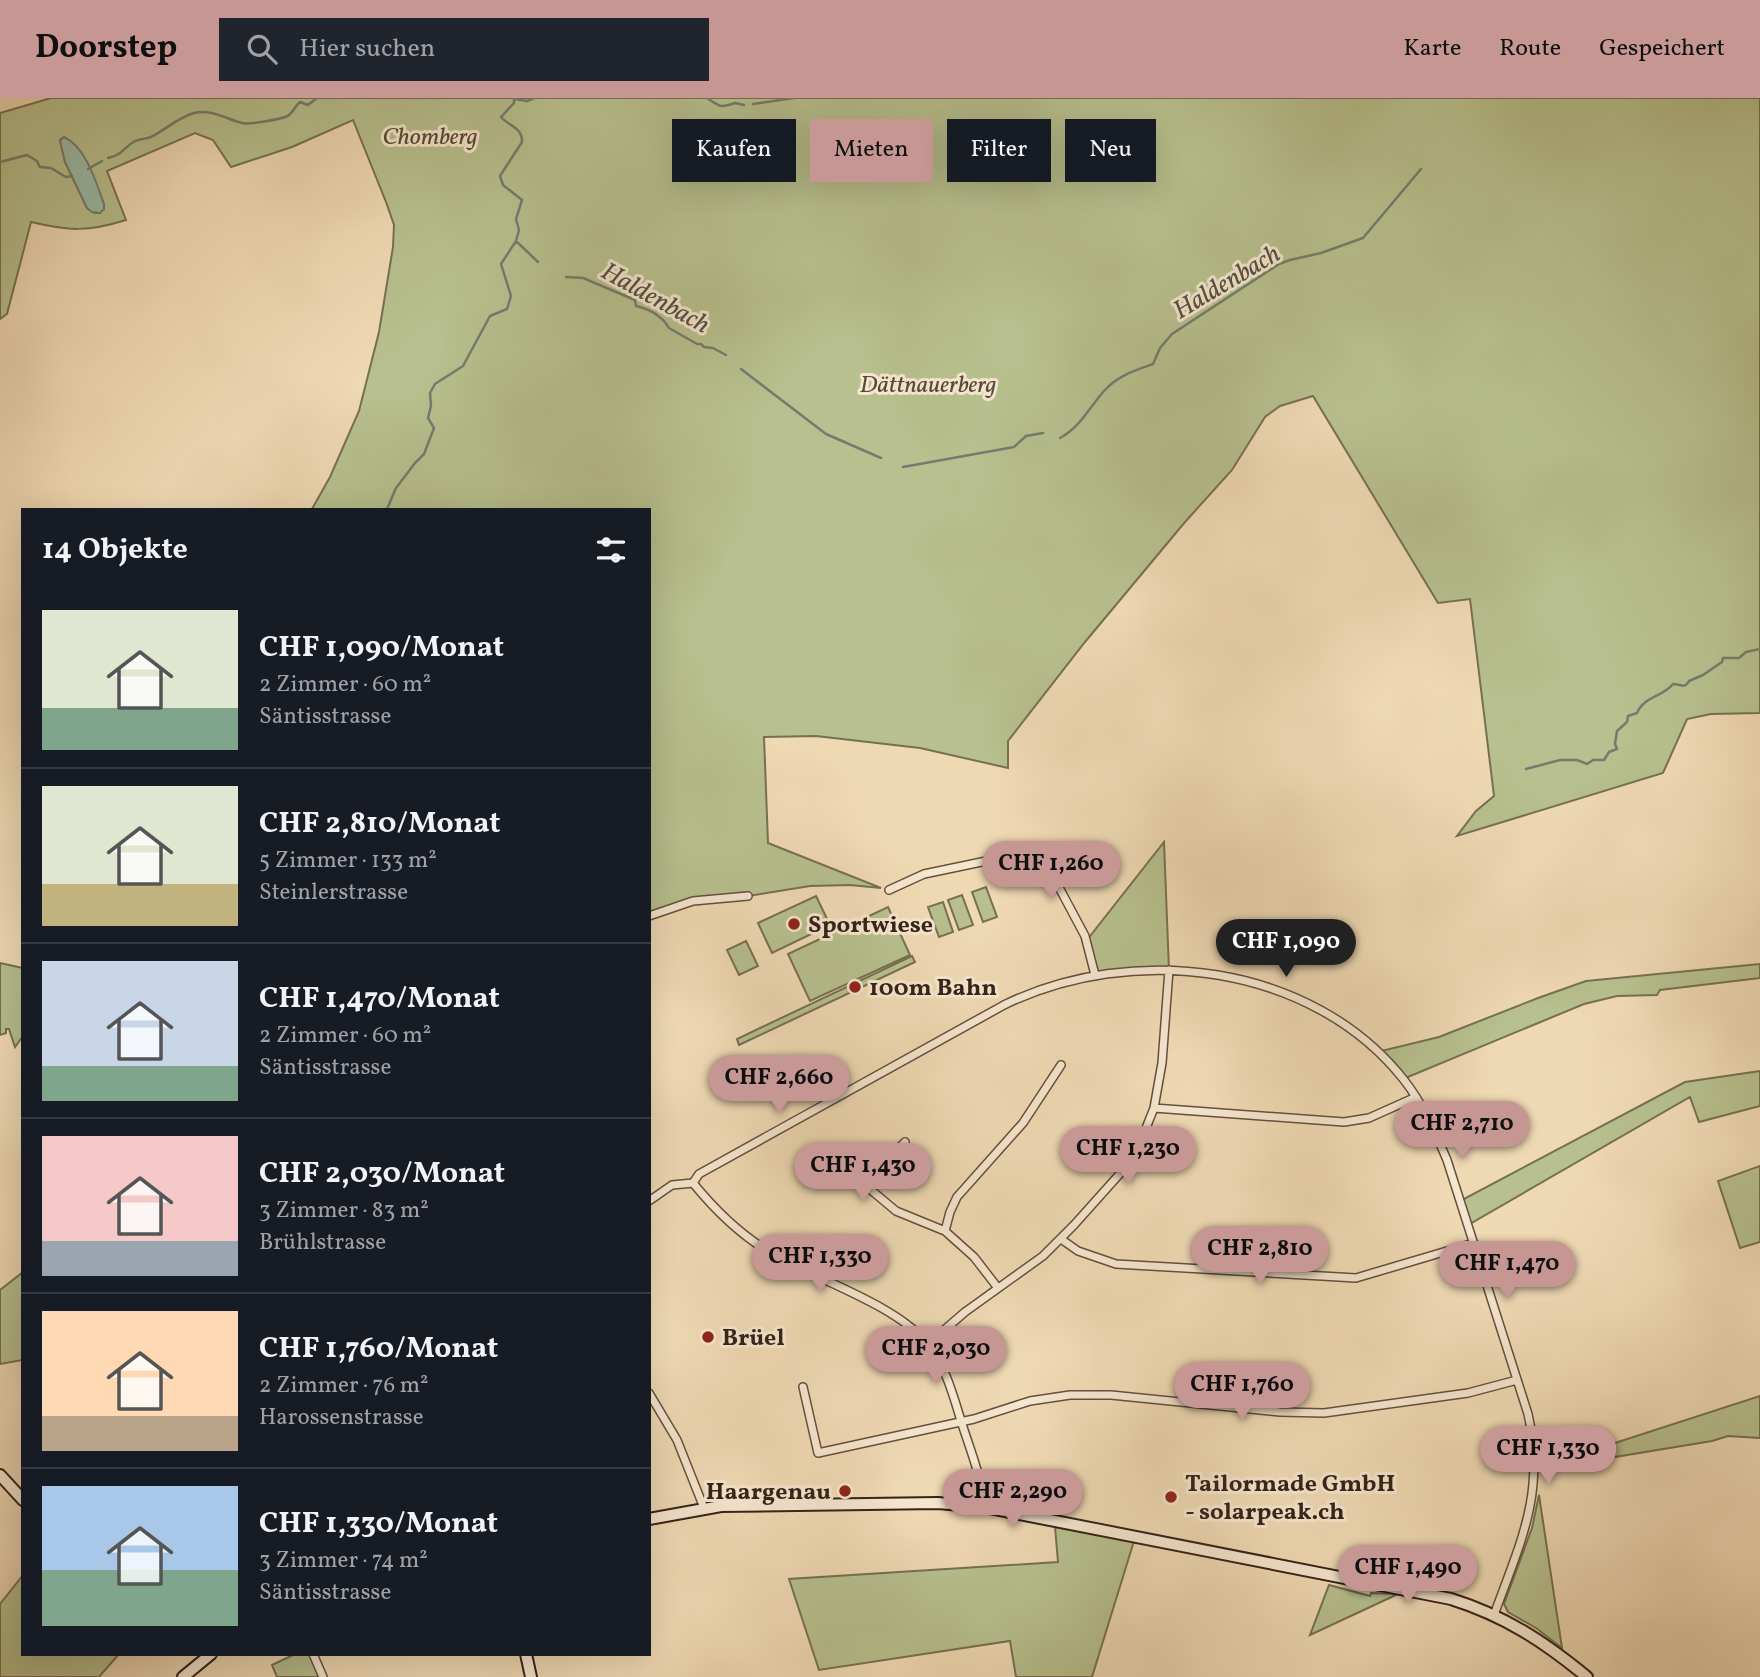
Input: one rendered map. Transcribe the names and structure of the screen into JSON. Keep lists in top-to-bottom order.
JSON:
{
  "water": ["Haldenbach"],
  "parks": ["Chomberg", "Dättnauerberg"],
  "places": [
    "Sportwiese",
    "100m Bahn",
    "Brüel",
    "Haargenau",
    "Tailormade GmbH - solarpeak.ch"
  ],
  "page": {
    "header": "Doorstep",
    "search": "Hier suchen",
    "nav": ["Karte", "Route", "Gespeichert"],
    "chip": [
      "Kaufen",
      "Mieten",
      "Filter",
      "Neu"
    ],
    "heading": "14 Objekte",
    "list": [
      {
        "name": "CHF 1,090/Monat",
        "note": "2 Zimmer · 60 m² · Säntisstrasse"
      },
      {
        "name": "CHF 2,810/Monat",
        "note": "5 Zimmer · 133 m² · Steinlerstrasse"
      },
      {
        "name": "CHF 1,470/Monat",
        "note": "2 Zimmer · 60 m² · Säntisstrasse"
      },
      {
        "name": "CHF 2,030/Monat",
        "note": "3 Zimmer · 83 m² · Brühlstrasse"
      },
      {
        "name": "CHF 1,760/Monat",
        "note": "2 Zimmer · 76 m² · Harossenstrasse"
      },
      {
        "name": "CHF 1,330/Monat",
        "note": "3 Zimmer · 74 m² · Säntisstrasse"
      }
    ],
    "price": [
      "CHF 1,260",
      "CHF 1,090",
      "CHF 2,660",
      "CHF 2,710",
      "CHF 1,230",
      "CHF 1,430",
      "CHF 2,810",
      "CHF 1,330",
      "CHF 1,470",
      "CHF 2,030",
      "CHF 1,760",
      "CHF 1,330",
      "CHF 2,290",
      "CHF 1,490"
    ]
  }
}
